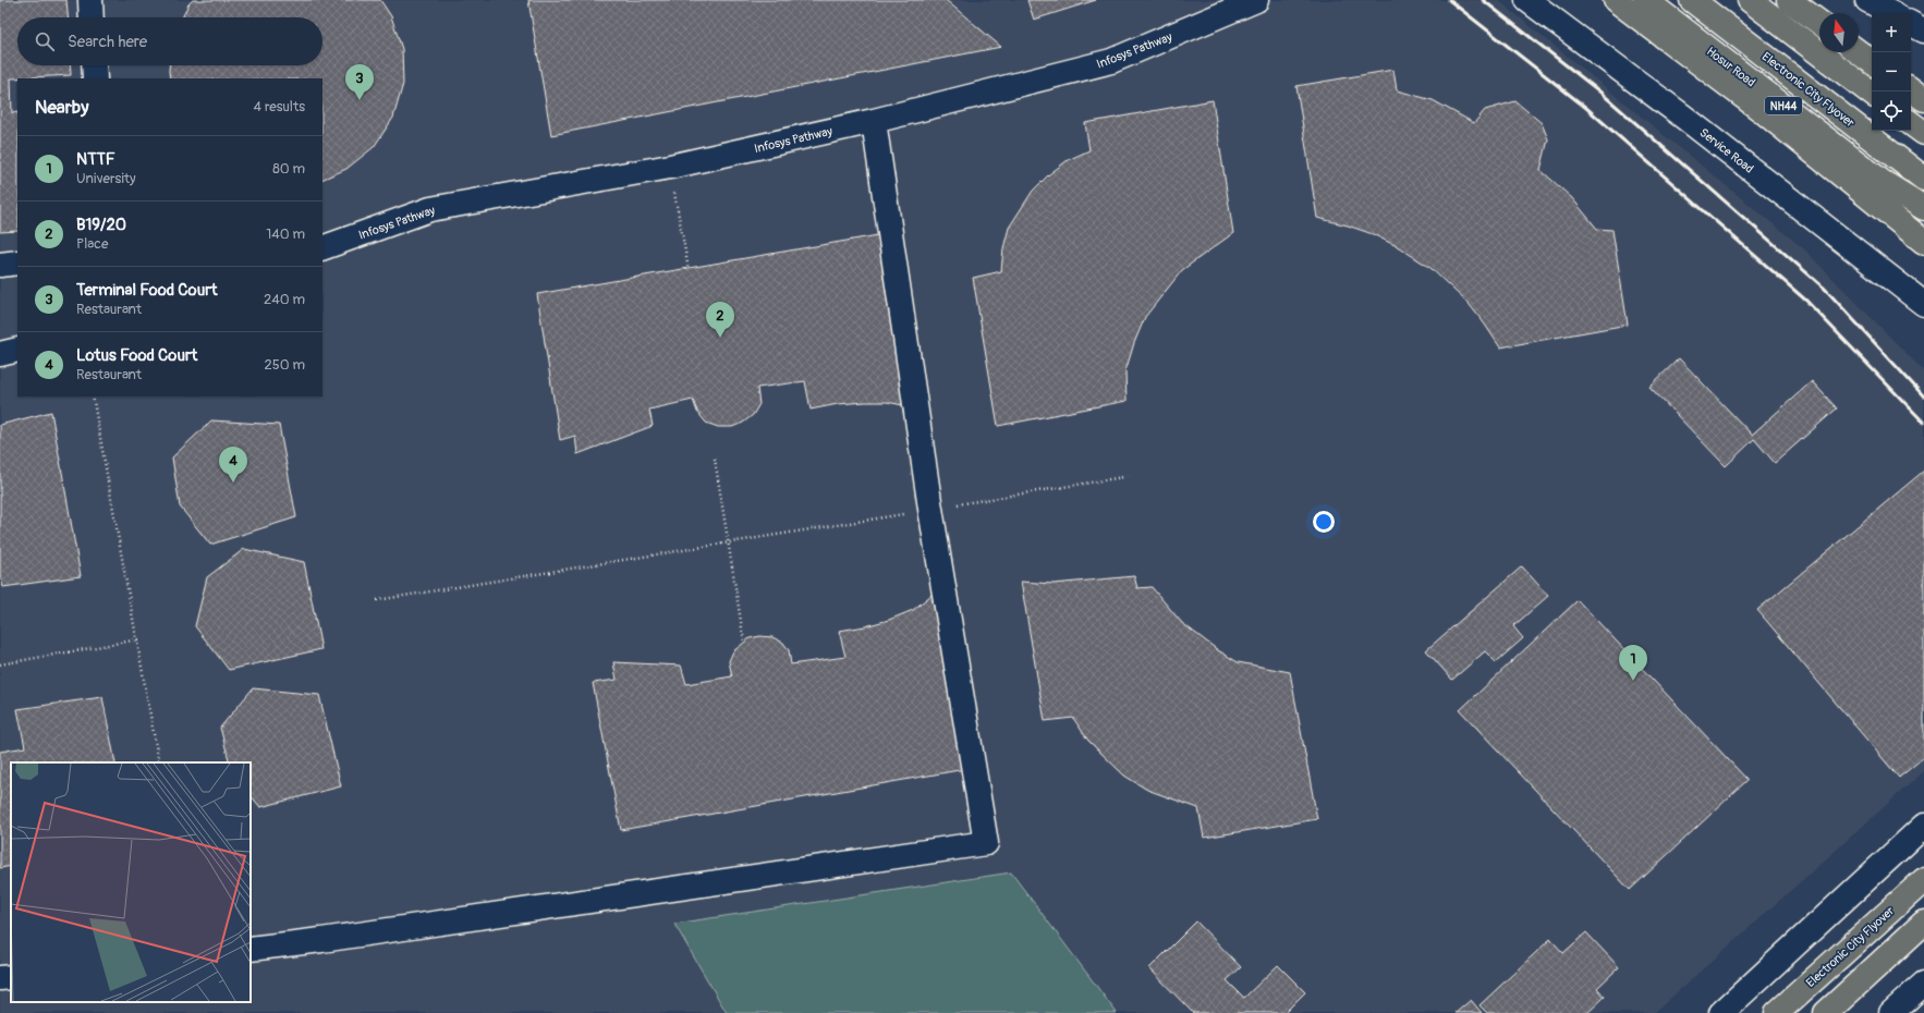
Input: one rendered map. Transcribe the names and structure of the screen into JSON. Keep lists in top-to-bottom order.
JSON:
{
  "streets": {
    "highway": ["Hosur Road", "Electronic City Flyover", "NH44"],
    "street": ["Infosys Pathway", "Service Road"]
  },
  "north": "top",
  "page": {
    "map_buttons": ["+", "−"],
    "search": "Search here",
    "pins": [
      "3",
      "2",
      "4",
      "1"
    ],
    "heading": ["Nearby", "4 results"],
    "list": [
      {
        "mark": "1",
        "name": "NTTF",
        "note": "University",
        "value": "80 m"
      },
      {
        "mark": "2",
        "name": "B19/20",
        "note": "Place",
        "value": "140 m"
      },
      {
        "mark": "3",
        "name": "Terminal Food Court",
        "note": "Restaurant",
        "value": "240 m"
      },
      {
        "mark": "4",
        "name": "Lotus Food Court",
        "note": "Restaurant",
        "value": "250 m"
      }
    ]
  }
}
